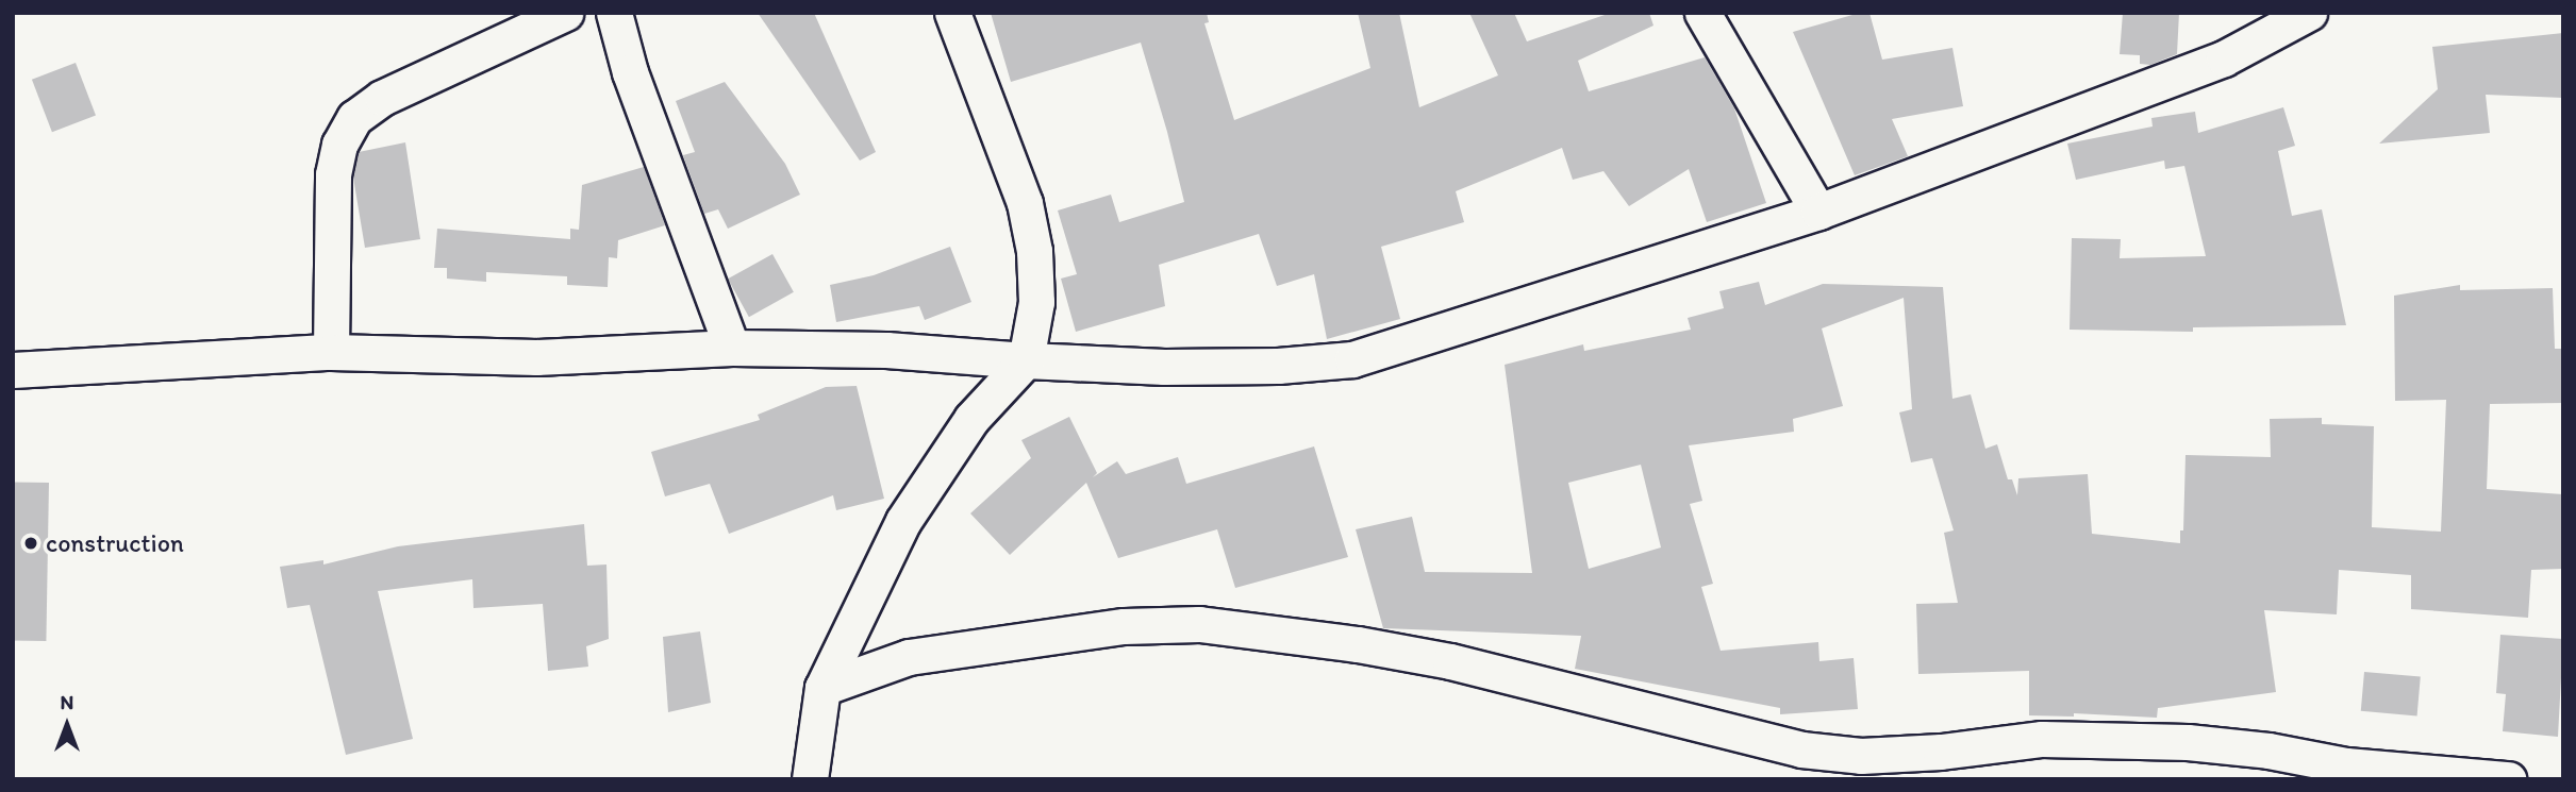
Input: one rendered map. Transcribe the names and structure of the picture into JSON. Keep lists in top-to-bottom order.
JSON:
{
  "places": ["construction"],
  "north": "top"
}
